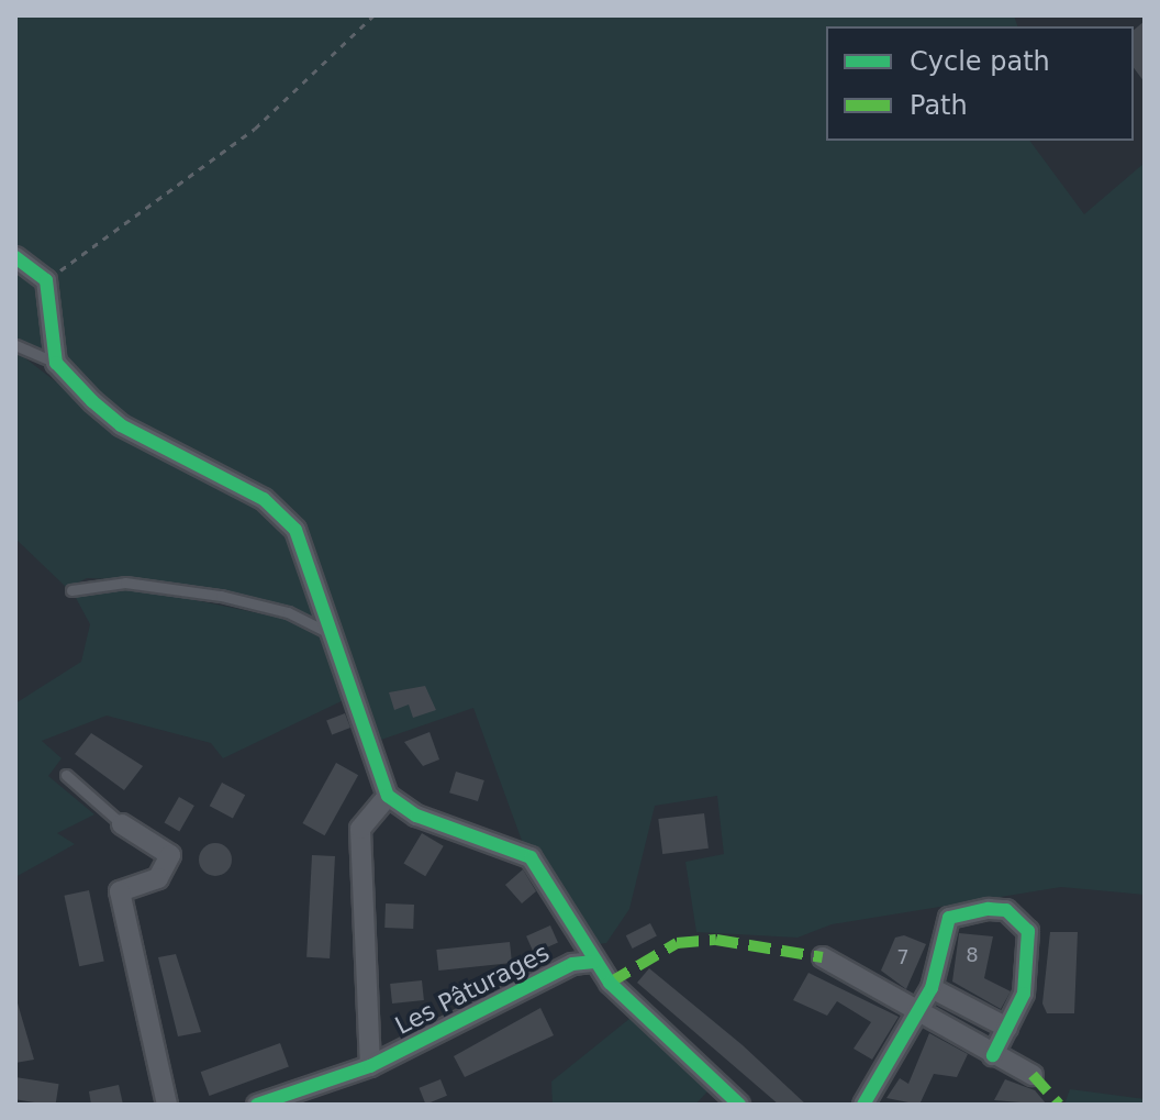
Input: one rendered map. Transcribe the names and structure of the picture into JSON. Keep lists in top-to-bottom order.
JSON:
{
  "streets": {
    "street": ["Les Pâturages"]
  },
  "house_numbers": ["8", "7"],
  "legend": ["Cycle path", "Path"]
}
